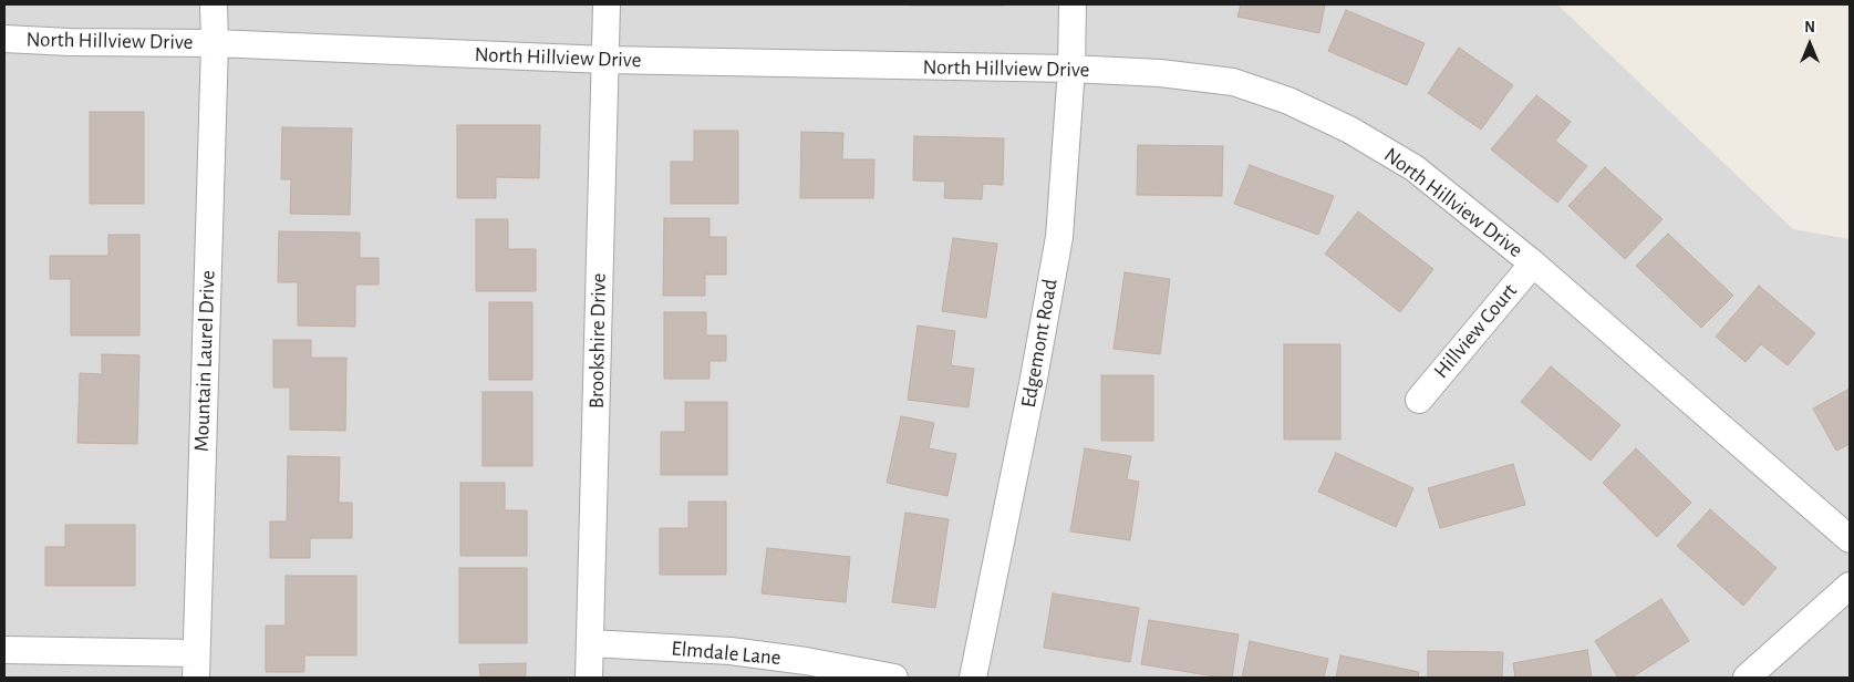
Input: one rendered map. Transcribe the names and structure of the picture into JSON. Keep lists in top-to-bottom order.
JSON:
{
  "streets": {
    "street": [
      "North Hillview Drive",
      "Hillview Court",
      "Brookshire Drive",
      "Edgemont Road",
      "Mountain Laurel Drive",
      "Elmdale Lane"
    ]
  },
  "crossings": [
    ["North Hillview Drive", "Hillview Court"],
    ["North Hillview Drive", "Brookshire Drive"],
    ["North Hillview Drive", "Edgemont Road"],
    ["North Hillview Drive", "Mountain Laurel Drive"],
    ["Brookshire Drive", "Elmdale Lane"]
  ],
  "north": "top"
}
